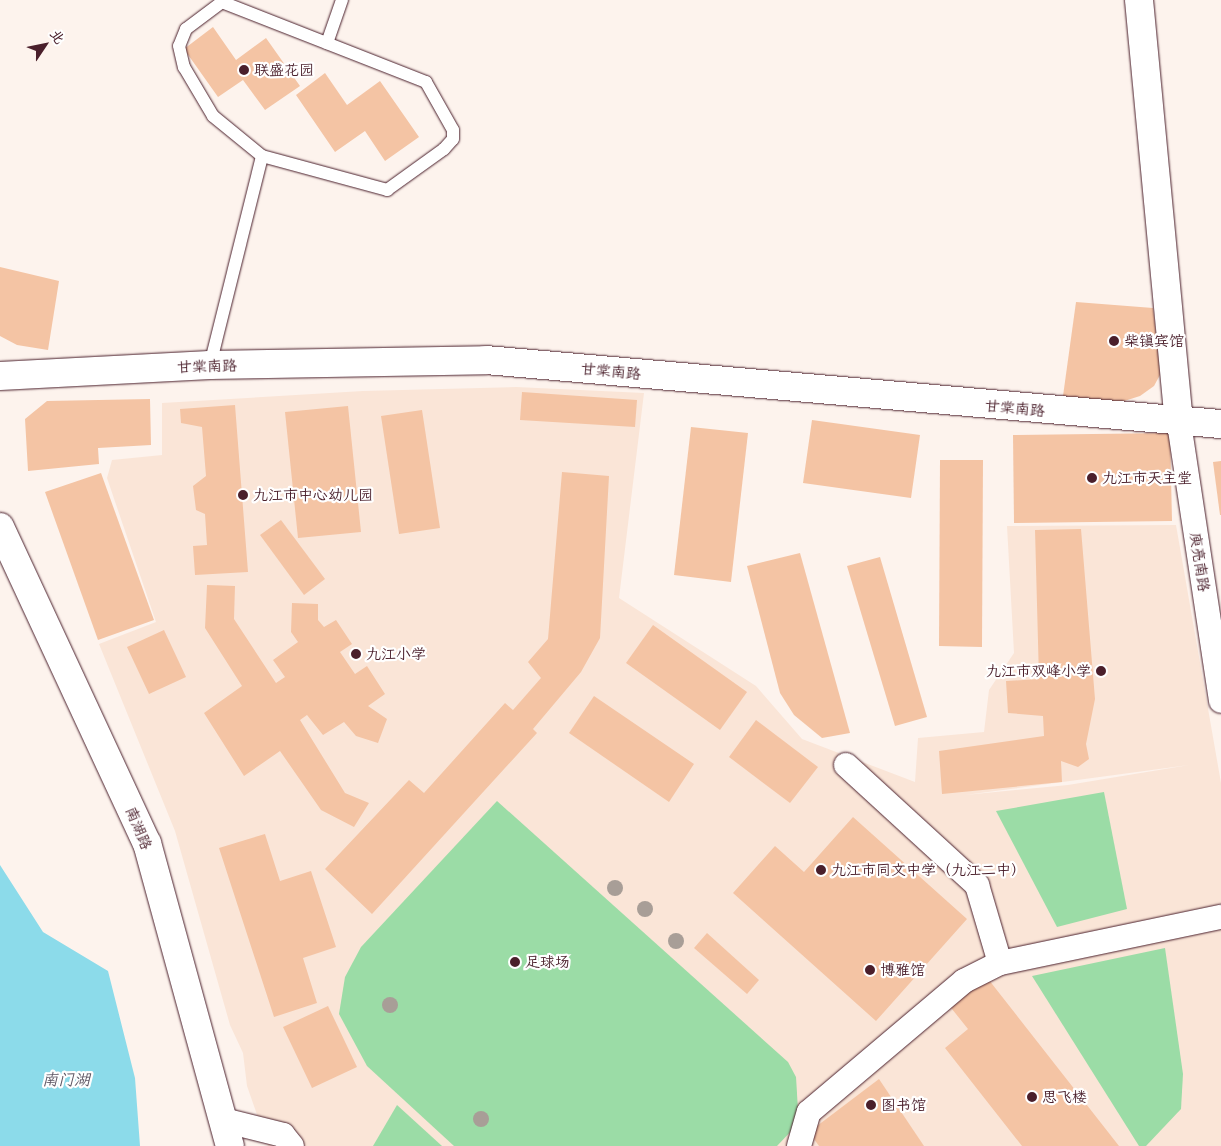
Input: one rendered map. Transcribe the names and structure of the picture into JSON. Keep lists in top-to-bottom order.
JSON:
{
  "streets": {
    "street": ["甘棠南路", "庾亮南路", "南湖路"]
  },
  "crossings": [
    ["甘棠南路", "庾亮南路"]
  ],
  "water": ["南门湖"],
  "places": [
    "联盛花园",
    "柴镇宾馆",
    "九江市天主堂",
    "九江市中心幼儿园",
    "九江小学",
    "九江市双峰小学",
    "九江市同文中学（九江二中）",
    "足球场",
    "博雅馆",
    "思飞楼",
    "图书馆"
  ],
  "north": "top right"
}
